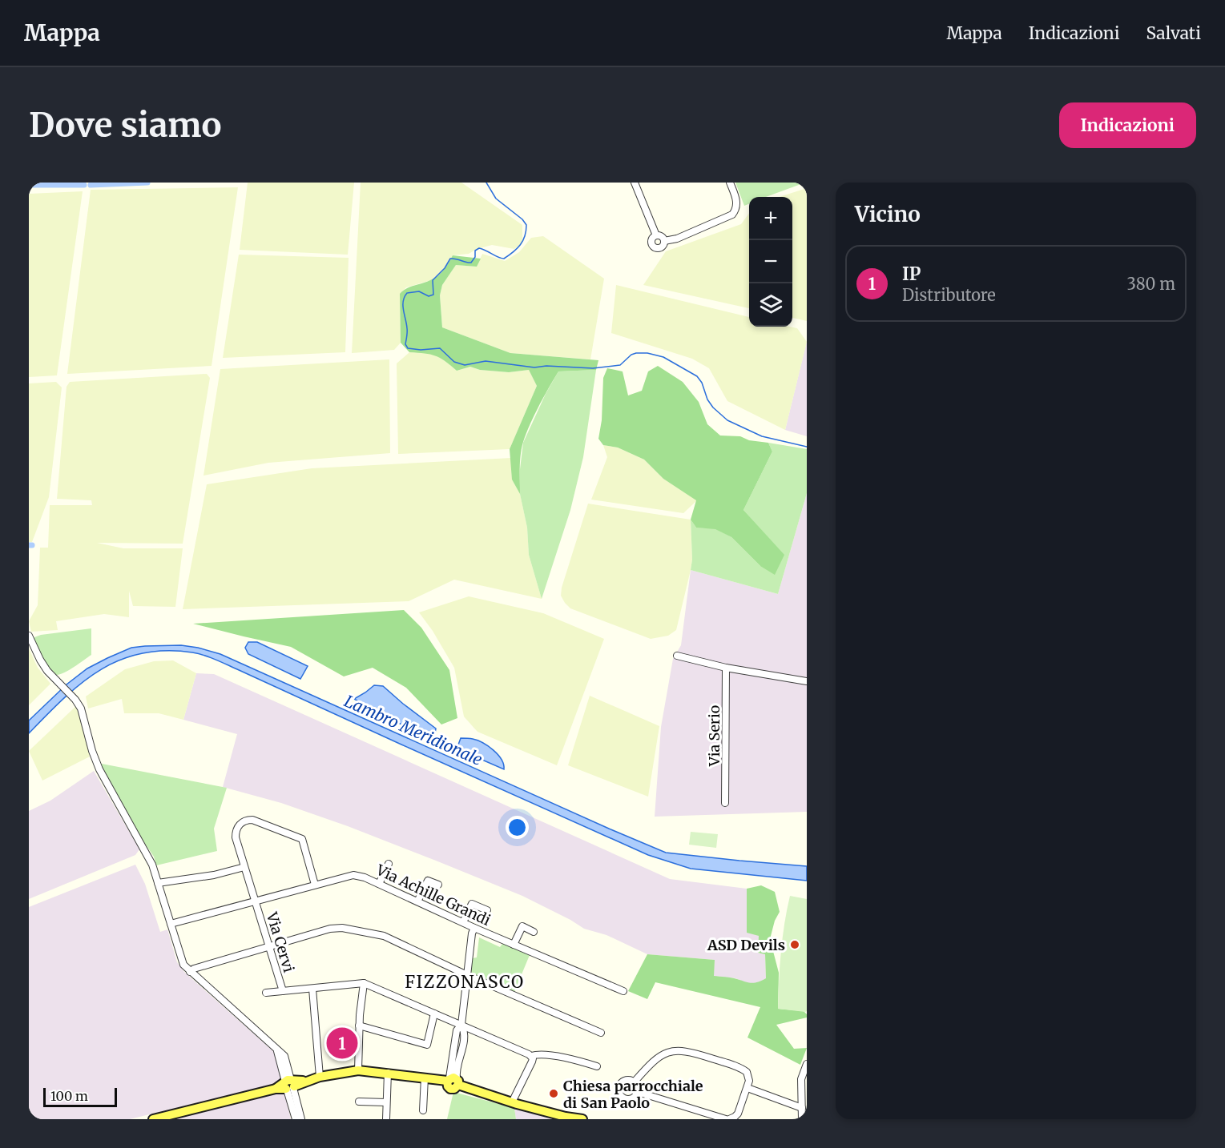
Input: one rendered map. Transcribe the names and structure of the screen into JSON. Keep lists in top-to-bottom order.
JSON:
{
  "streets": {
    "street": ["Via Serio", "Via Achille Grandi", "Via Cervi"]
  },
  "crossings": [
    ["Via Achille Grandi", "Via Cervi"]
  ],
  "districts": ["FIZZONASCO"],
  "water": ["Lambro Meridionale"],
  "places": ["ASD Devils", "Chiesa parrocchiale di San Paolo"],
  "scale_bar": "100 m",
  "page": {
    "header": "Mappa",
    "nav": ["Mappa", "Indicazioni", "Salvati"],
    "buttons": "Indicazioni",
    "title": "Dove siamo",
    "heading": "Vicino",
    "map_buttons": ["+", "−"],
    "list": [
      {
        "mark": "1",
        "name": "IP",
        "note": "Distributore",
        "value": "380 m"
      }
    ],
    "pins": "1",
    "scale": "100 m"
  }
}
